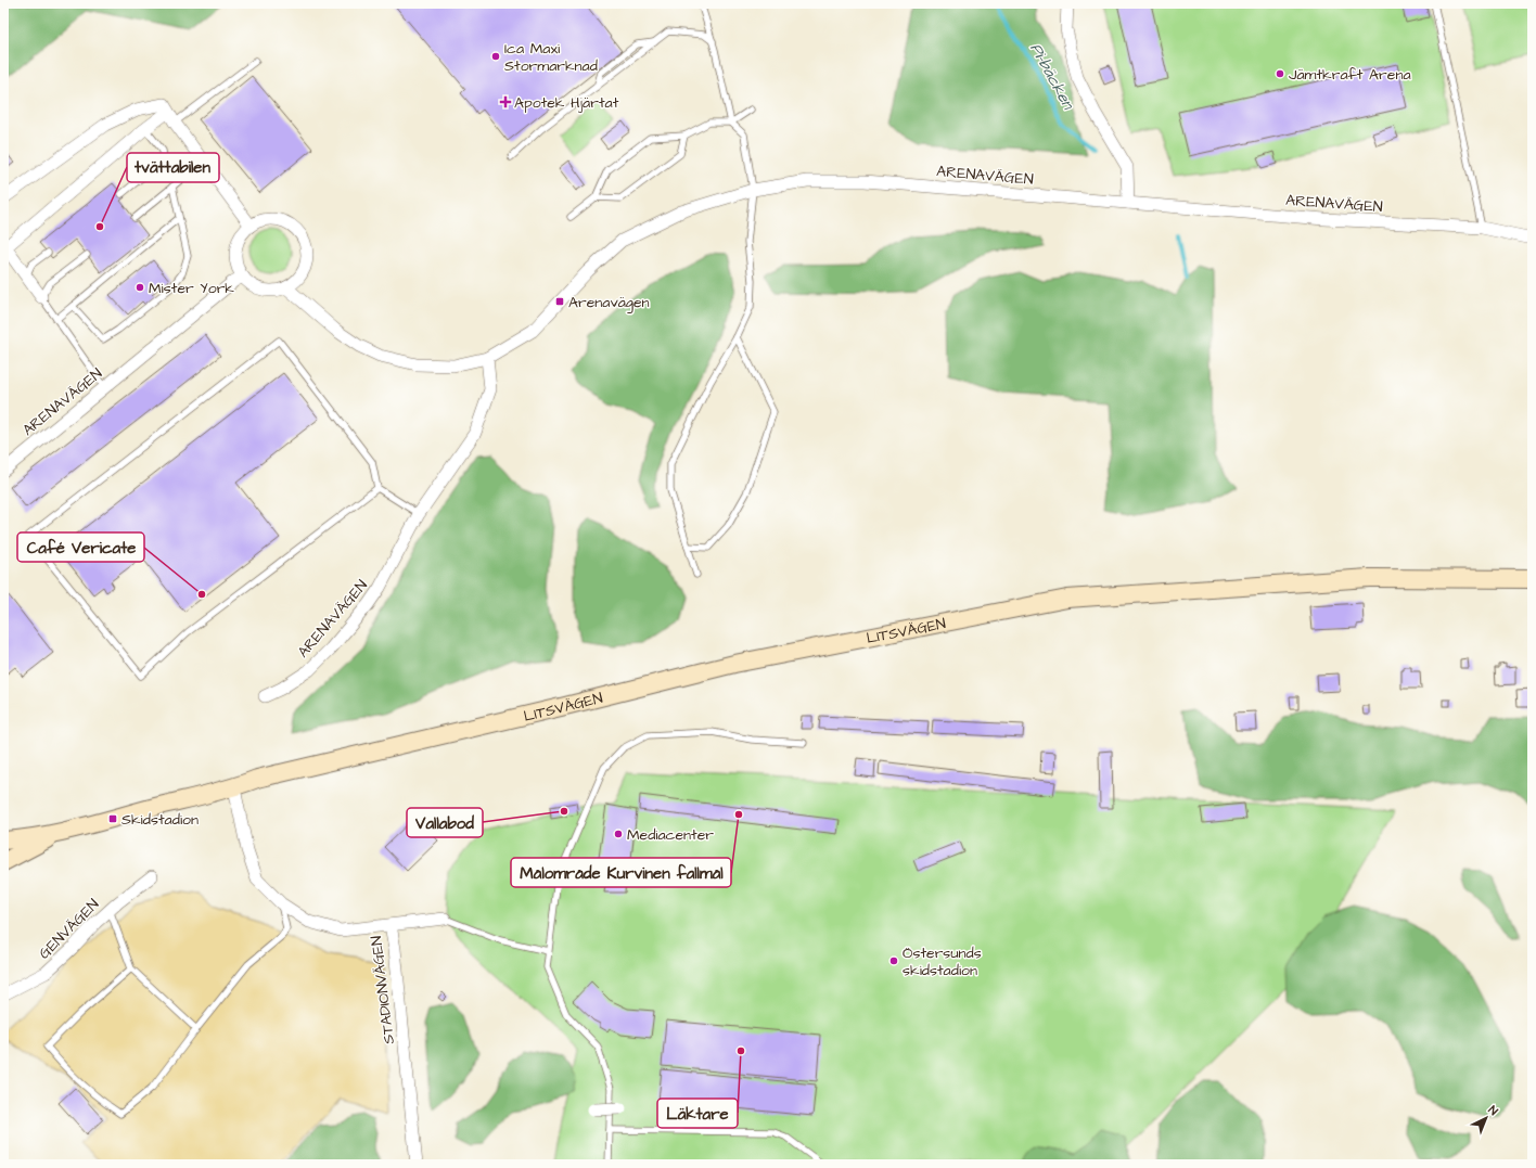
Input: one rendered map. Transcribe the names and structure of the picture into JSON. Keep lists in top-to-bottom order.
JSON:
{
  "streets": {
    "main road": ["LITSVÄGEN"],
    "street": ["ARENAVÄGEN", "GENVÄGEN", "STADIONVÄGEN"]
  },
  "crossings": [
    ["LITSVÄGEN", "STADIONVÄGEN"]
  ],
  "water": ["Pi-bäcken"],
  "places": {
    "other": [
      "Ica Maxi Stormarknad",
      "Jämtkraft Arena",
      "tvättabilen",
      "Mister York",
      "Café Vericate",
      "Vallabod",
      "Målområde Kurvinen fallmål",
      "Mediacenter",
      "Östersunds skidstadion",
      "Läktare"
    ],
    "health": ["Apotek Hjärtat"],
    "transit": ["Arenavägen", "Skidstadion"]
  },
  "north": "top right"
}
